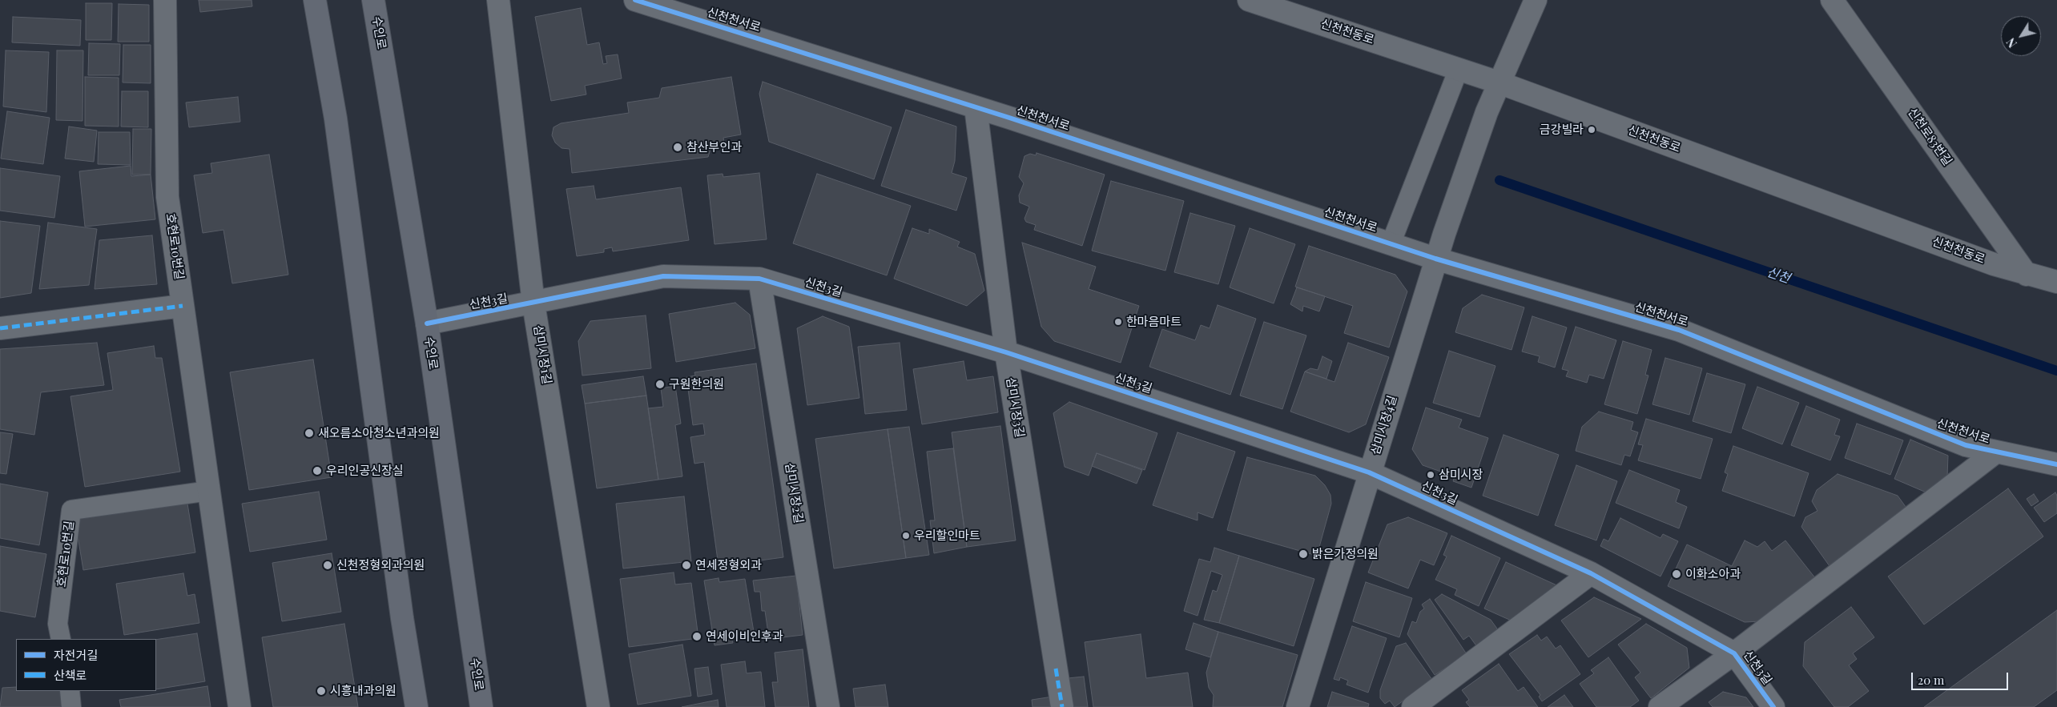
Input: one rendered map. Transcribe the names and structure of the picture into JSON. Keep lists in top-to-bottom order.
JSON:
{
  "streets": {
    "main road": ["수인로"],
    "street": [
      "신천천서로",
      "신천천동로",
      "신천로83번길",
      "호현로10번길",
      "신천3길",
      "삼미시장1길",
      "삼미시장3길",
      "삼미시장4길",
      "삼미시장2길"
    ]
  },
  "crossings": [
    ["신천천서로", "신천3길"],
    ["신천천서로", "삼미시장3길"],
    ["신천천서로", "삼미시장4길"],
    ["신천천동로", "신천로83번길"],
    ["신천천동로", "삼미시장4길"],
    ["수인로", "신천3길"],
    ["신천3길", "삼미시장1길"],
    ["신천3길", "삼미시장3길"],
    ["신천3길", "삼미시장4길"],
    ["신천3길", "삼미시장2길"]
  ],
  "water": ["신천"],
  "places": [
    "금강빌라",
    "참산부인과",
    "한마음마트",
    "구원한의원",
    "새오름소아청소년과의원",
    "우리인공신장실",
    "삼미시장",
    "우리할인마트",
    "밝은가정의원",
    "신천정형외과의원",
    "연세정형외과",
    "이화소아과",
    "연세이비인후과",
    "시흥내과의원"
  ],
  "legend": ["자전거길", "산책로"],
  "scale_bar": "20 m",
  "north": "bottom left"
}
